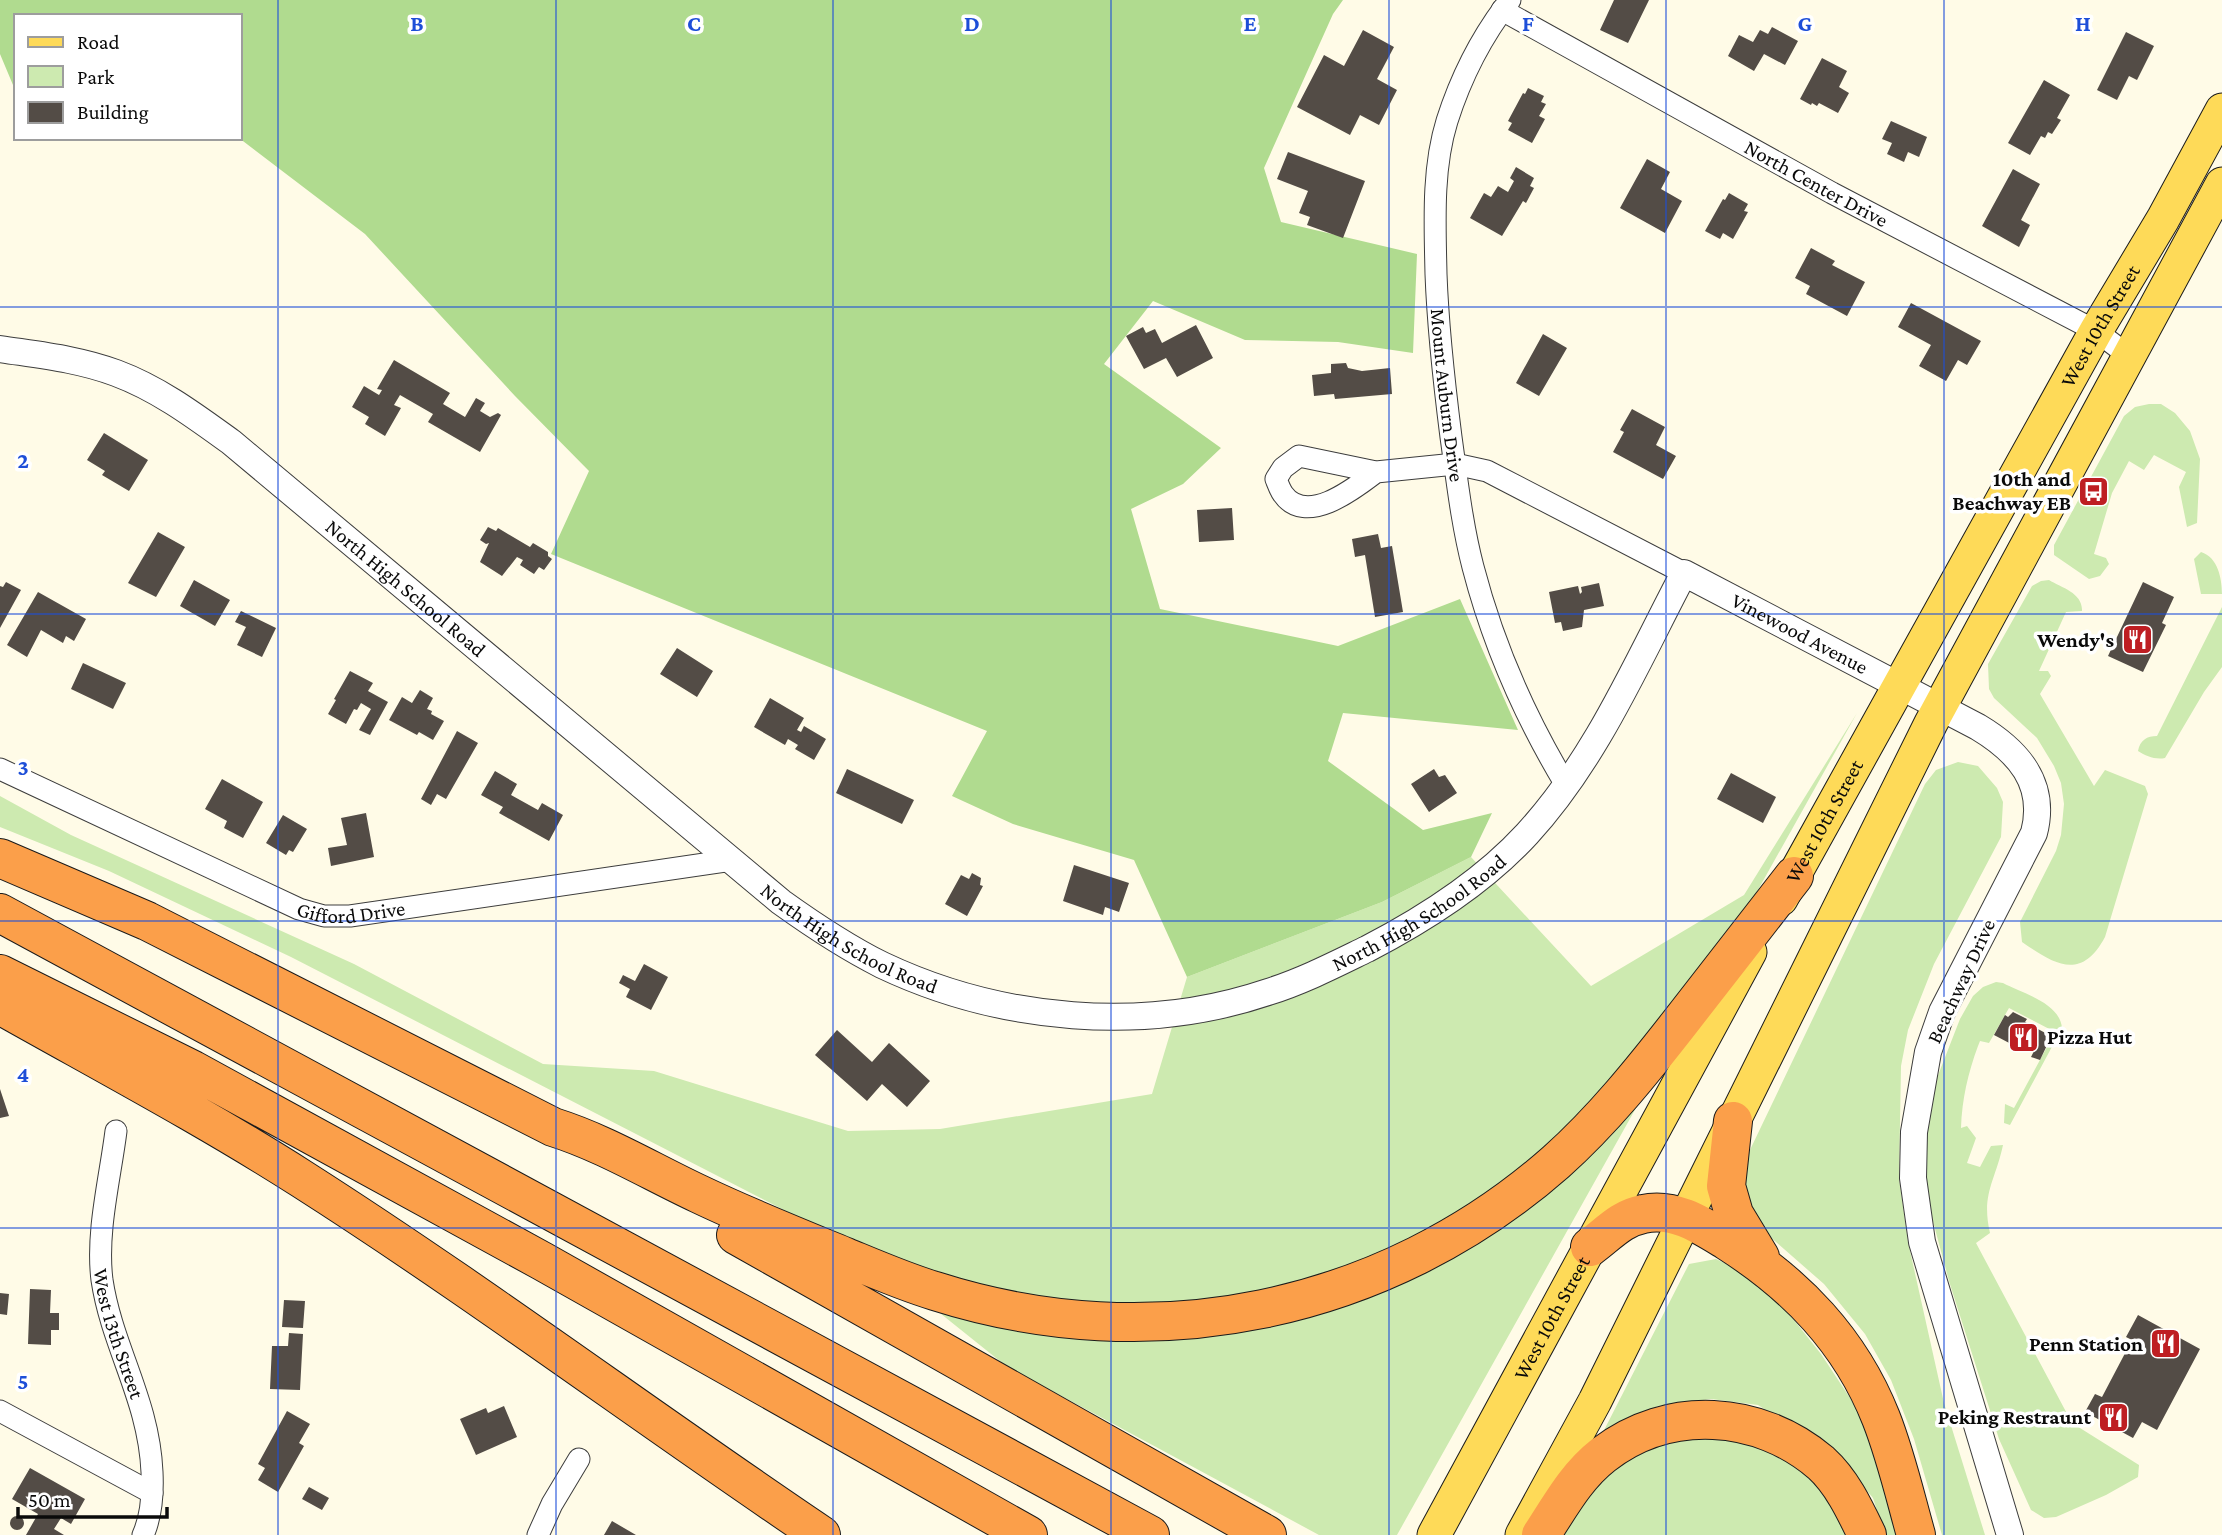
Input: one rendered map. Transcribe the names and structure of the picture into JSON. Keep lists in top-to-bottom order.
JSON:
{
  "streets": {
    "main road": ["West 10th Street"],
    "street": [
      "North Center Drive",
      "Mount Auburn Drive",
      "North High School Road",
      "Vinewood Avenue",
      "Gifford Drive",
      "Beachway Drive",
      "West 13th Street"
    ]
  },
  "crossings": [
    ["North Center Drive", "West 10th Street"],
    ["North Center Drive", "Mount Auburn Drive"],
    ["West 10th Street", "Vinewood Avenue"],
    ["West 10th Street", "Beachway Drive"],
    ["Mount Auburn Drive", "North High School Road"],
    ["North High School Road", "Vinewood Avenue"],
    ["North High School Road", "Gifford Drive"],
    ["Vinewood Avenue", "Beachway Drive"]
  ],
  "places": {
    "bus stop": ["10th and Beachway EB"],
    "restaurant": [
      "Wendy's",
      "Pizza Hut",
      "Penn Station",
      "Peking Restraunt"
    ]
  },
  "legend": ["Road", "Park", "Building"],
  "scale_bar": "50 m",
  "grid": {
    "columns": [
      "B",
      "C",
      "D",
      "E",
      "F",
      "G",
      "H"
    ],
    "rows": [
      "2",
      "3",
      "4",
      "5"
    ]
  }
}
